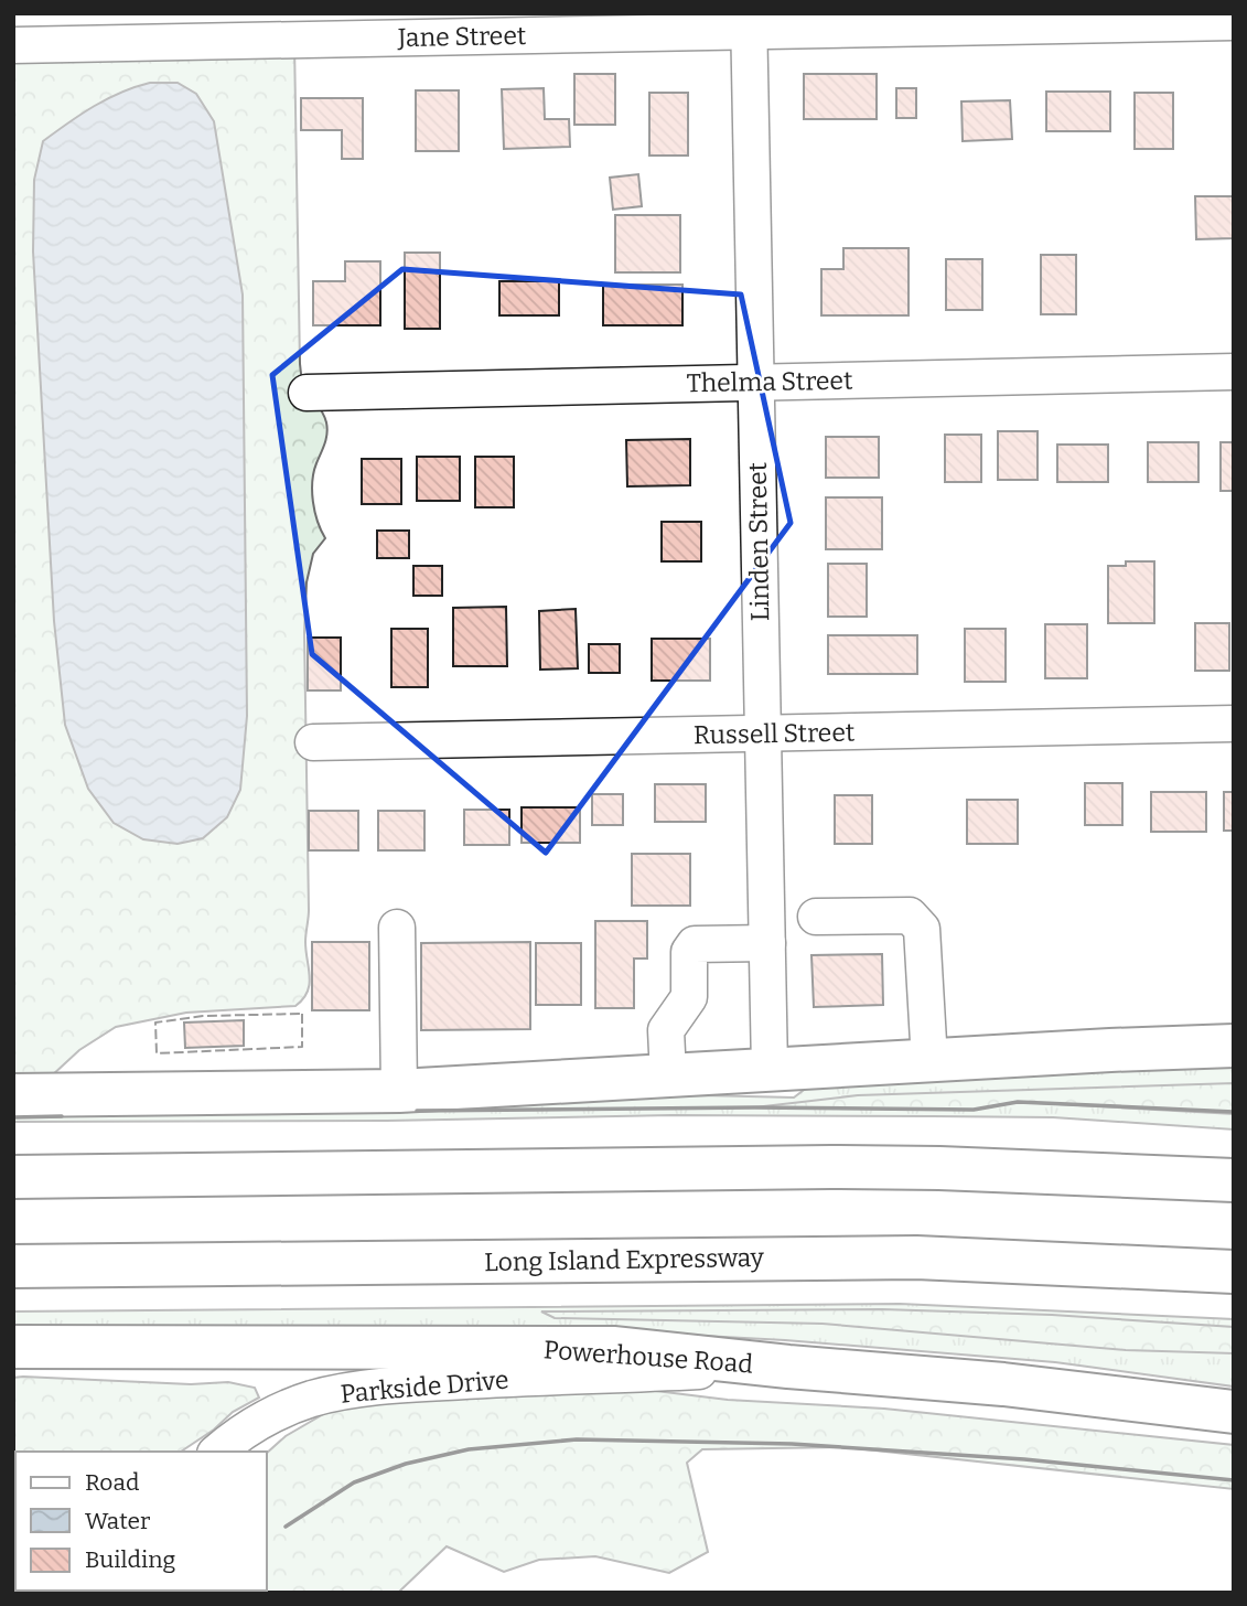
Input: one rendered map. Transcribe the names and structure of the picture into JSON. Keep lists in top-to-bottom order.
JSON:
{
  "streets": {
    "main road": ["Long Island Expressway", "Powerhouse Road"],
    "street": [
      "Jane Street",
      "Thelma Street",
      "Linden Street",
      "Russell Street",
      "Parkside Drive"
    ]
  },
  "crossings": [
    ["Jane Street", "Linden Street"],
    ["Thelma Street", "Linden Street"],
    ["Linden Street", "Russell Street"],
    ["Powerhouse Road", "Parkside Drive"]
  ],
  "legend": ["Road", "Water", "Building"]
}
